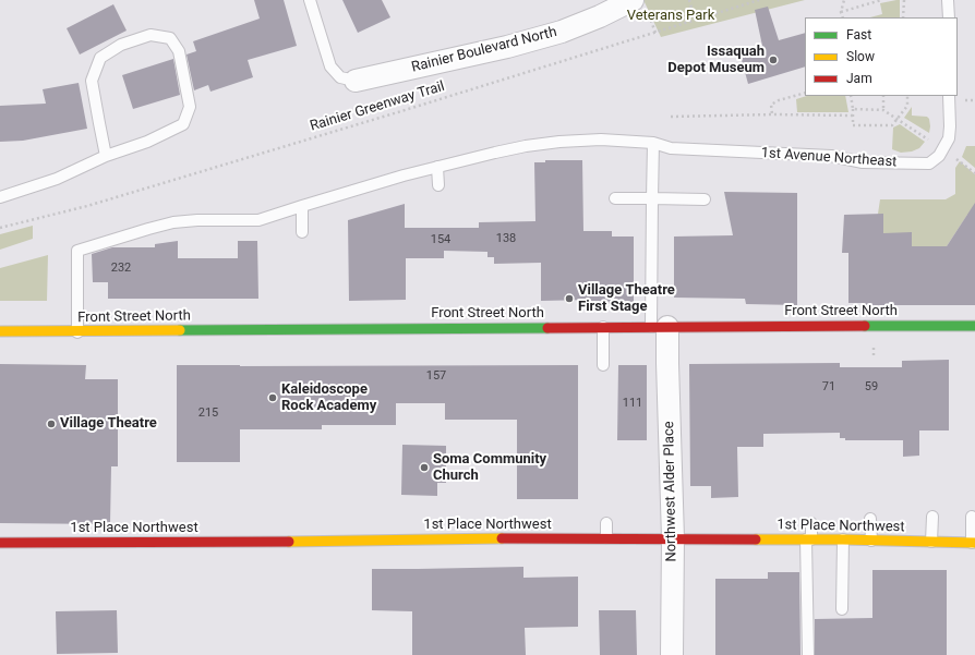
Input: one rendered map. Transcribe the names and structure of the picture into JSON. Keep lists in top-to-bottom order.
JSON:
{
  "streets": {
    "street": [
      "Rainier Boulevard North",
      "Front Street North",
      "Northwest Alder Place",
      "1st Place Northwest"
    ],
    "lane": ["1st Avenue Northeast"],
    "path": ["Rainier Greenway Trail"]
  },
  "crossings": [
    ["Front Street North", "Northwest Alder Place"],
    ["Northwest Alder Place", "1st Place Northwest"]
  ],
  "parks": ["Veterans Park"],
  "places": [
    "Issaquah Depot Museum",
    "Village Theatre First Stage",
    "Kaleidoscope Rock Academy",
    "Village Theatre",
    "Soma Community Church"
  ],
  "house_numbers": [
    "138",
    "154",
    "232",
    "157",
    "71",
    "59",
    "111",
    "215"
  ],
  "legend": ["Fast", "Slow", "Jam"]
}
